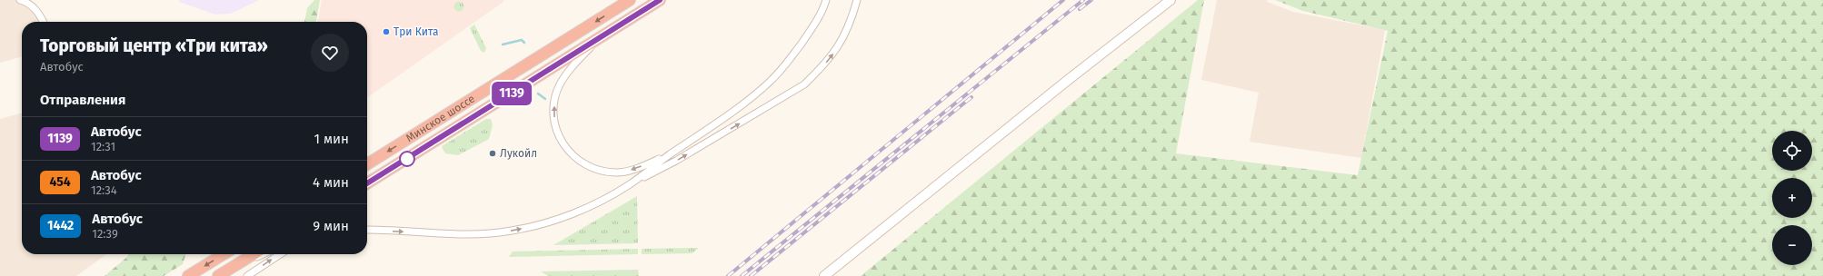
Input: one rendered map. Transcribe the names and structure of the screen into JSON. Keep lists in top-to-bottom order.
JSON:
{
  "streets": {
    "highway": ["Минское шоссе"]
  },
  "places": ["Три Кита", "Лукойл"],
  "lines": ["bus line 1139"],
  "page": {
    "on_map": "1139",
    "heading": [
      ["Торговый центр «Три кита»", "Автобус"],
      "Отправления"
    ],
    "list": [
      {
        "mark": "1139",
        "name": "Автобус",
        "note": "12:31",
        "value": "1 мин"
      },
      {
        "mark": "454",
        "name": "Автобус",
        "note": "12:34",
        "value": "4 мин"
      },
      {
        "mark": "1442",
        "name": "Автобус",
        "note": "12:39",
        "value": "9 мин"
      }
    ],
    "map_buttons": ["+", "−"]
  }
}
